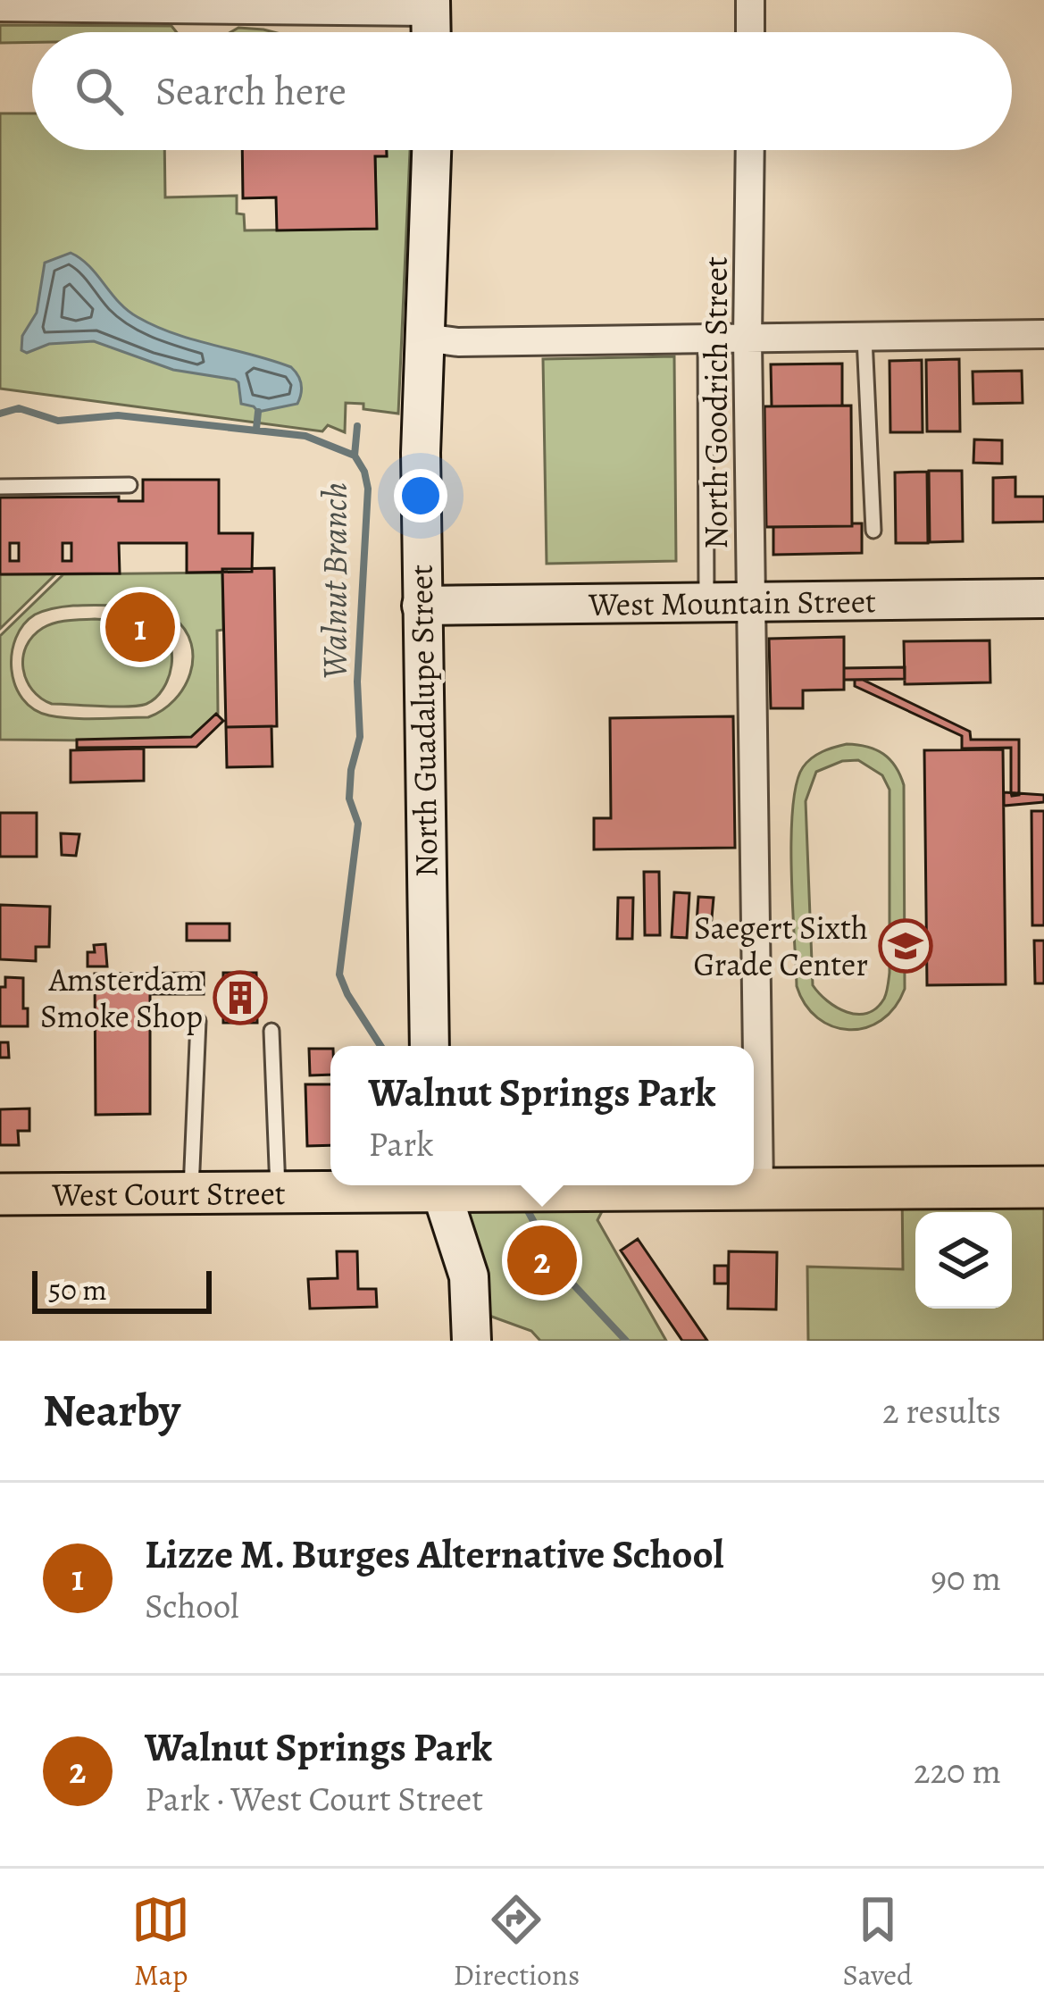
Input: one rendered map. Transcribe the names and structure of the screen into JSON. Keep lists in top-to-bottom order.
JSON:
{
  "streets": {
    "main road": ["West Court Street"],
    "street": ["North Goodrich Street", "West Mountain Street", "North Guadalupe Street"]
  },
  "crossings": [
    ["North Goodrich Street", "West Mountain Street"],
    ["North Goodrich Street", "West Court Street"],
    ["West Mountain Street", "North Guadalupe Street"]
  ],
  "water": ["Walnut Branch"],
  "places": {
    "school or university": ["Saegert Sixth Grade Center"],
    "building": ["Amsterdam Smoke Shop"]
  },
  "scale_bar": "50 m",
  "page": {
    "search": "Search here",
    "pins": ["1", "2"],
    "popup": ["Walnut Springs Park", "Park"],
    "scale": "50 m",
    "heading": ["Nearby", "2 results"],
    "list": [
      {
        "mark": "1",
        "name": "Lizze M. Burges Alternative School",
        "note": "School",
        "value": "90 m"
      },
      {
        "mark": "2",
        "name": "Walnut Springs Park",
        "note": "Park · West Court Street",
        "value": "220 m"
      }
    ],
    "nav": ["Map", "Directions", "Saved"]
  }
}
